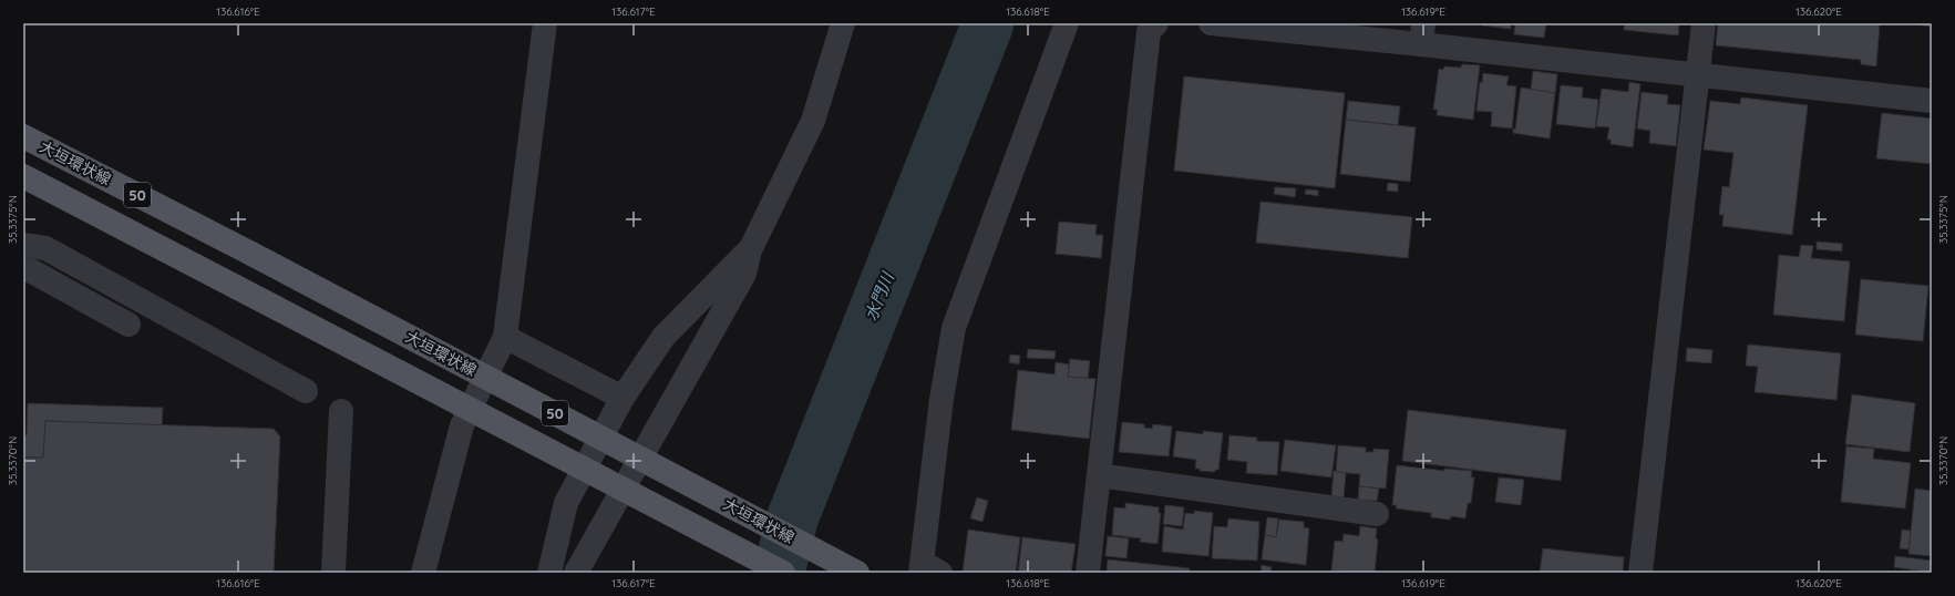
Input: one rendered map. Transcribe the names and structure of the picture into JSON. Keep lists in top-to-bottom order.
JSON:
{
  "streets": {
    "main road": ["大垣環状線", "50"]
  },
  "water": ["水門川"],
  "coordinates": [
    "136.616°E",
    "136.617°E",
    "136.618°E",
    "136.619°E",
    "136.620°E",
    "35.3375°N",
    "35.3370°N"
  ]
}
